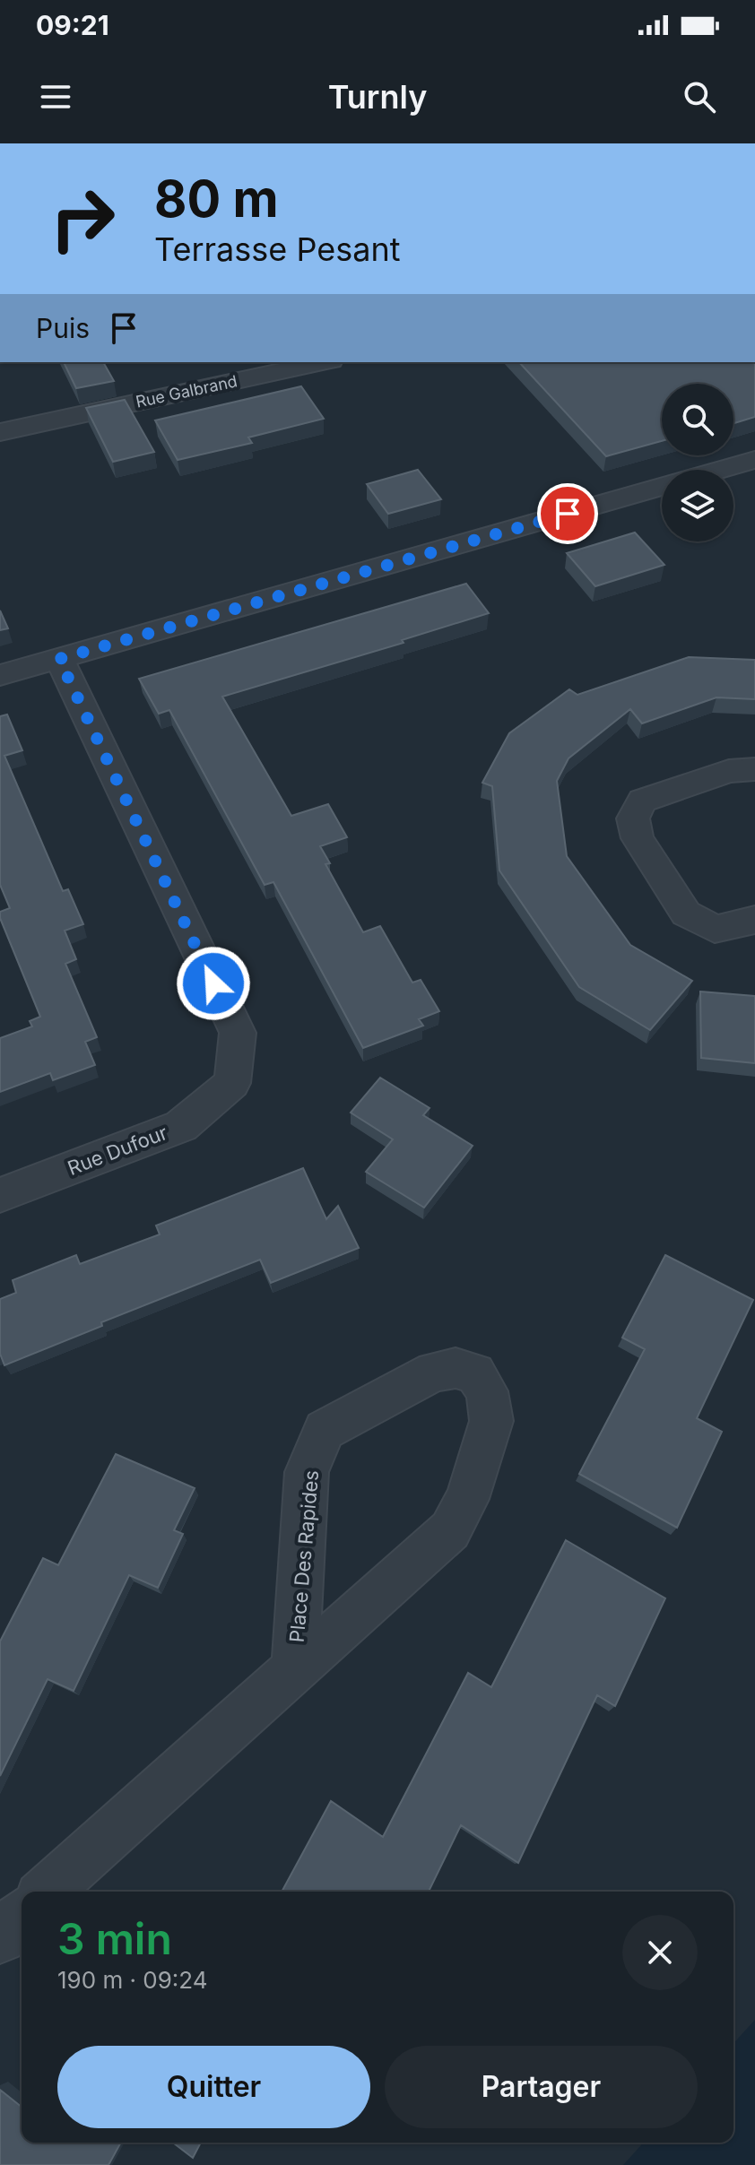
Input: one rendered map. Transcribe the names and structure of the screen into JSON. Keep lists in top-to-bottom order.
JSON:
{
  "streets": {
    "street": ["Rue Galbrand", "Rue Dufour", "Place Des Rapides"]
  },
  "page": {
    "status": "09:21",
    "header": "Turnly",
    "turn": ["80 m", "Terrasse Pesant"],
    "then": "Puis",
    "heading": ["3 min", "190 m · 09:24"],
    "buttons": ["Quitter", "Partager"]
  }
}
